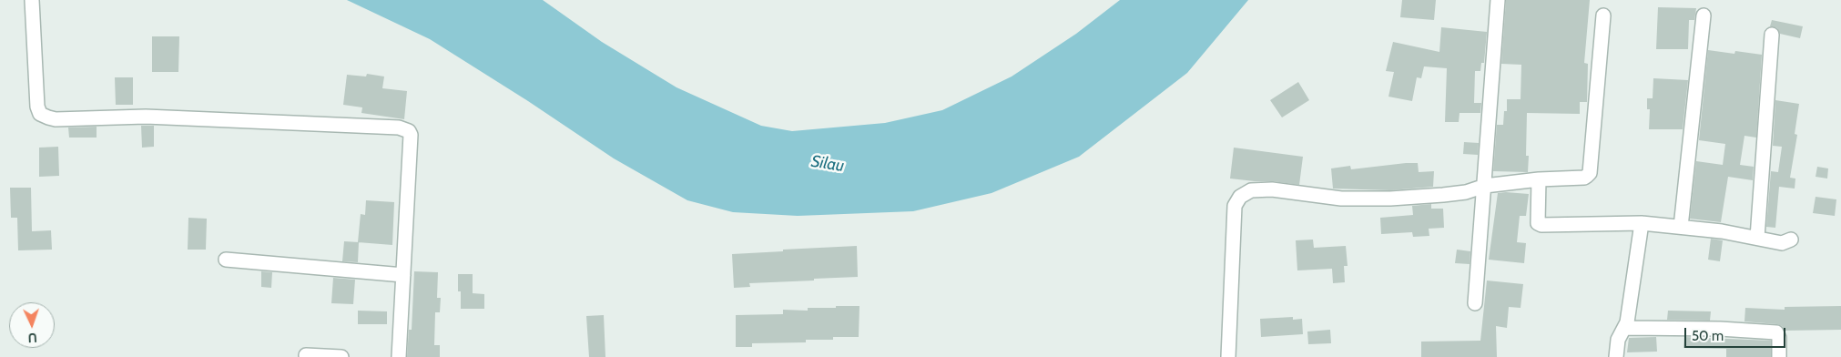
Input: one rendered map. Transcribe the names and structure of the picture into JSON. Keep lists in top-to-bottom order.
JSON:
{
  "water": ["Silau"],
  "scale_bar": "50 m",
  "north": "bottom"
}
